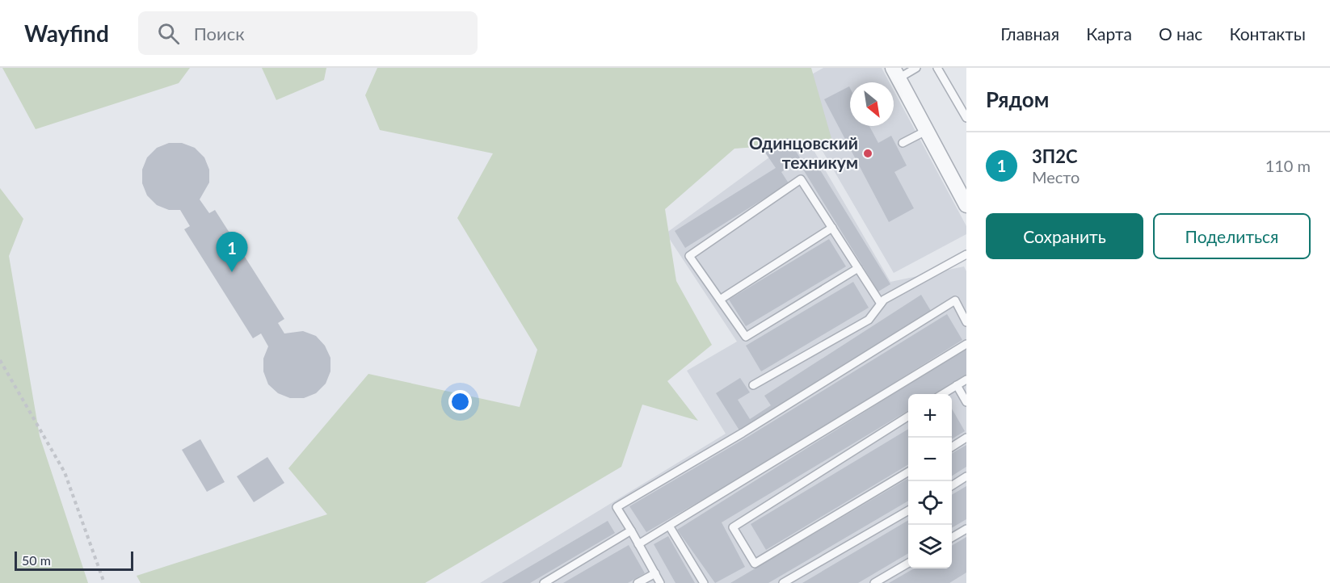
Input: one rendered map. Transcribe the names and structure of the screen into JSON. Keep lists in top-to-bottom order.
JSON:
{
  "places": ["Одинцовский техникум"],
  "scale_bar": "50 m",
  "north": "bottom right",
  "page": {
    "header": "Wayfind",
    "search": "Поиск",
    "nav": [
      "Главная",
      "Карта",
      "О нас",
      "Контакты"
    ],
    "heading": "Рядом",
    "list": [
      {
        "mark": "1",
        "name": "3П2С",
        "note": "Место",
        "value": "110 m"
      }
    ],
    "buttons": ["Сохранить", "Поделиться"],
    "pins": "1",
    "map_buttons": ["+", "−"],
    "scale": "50 m"
  }
}
